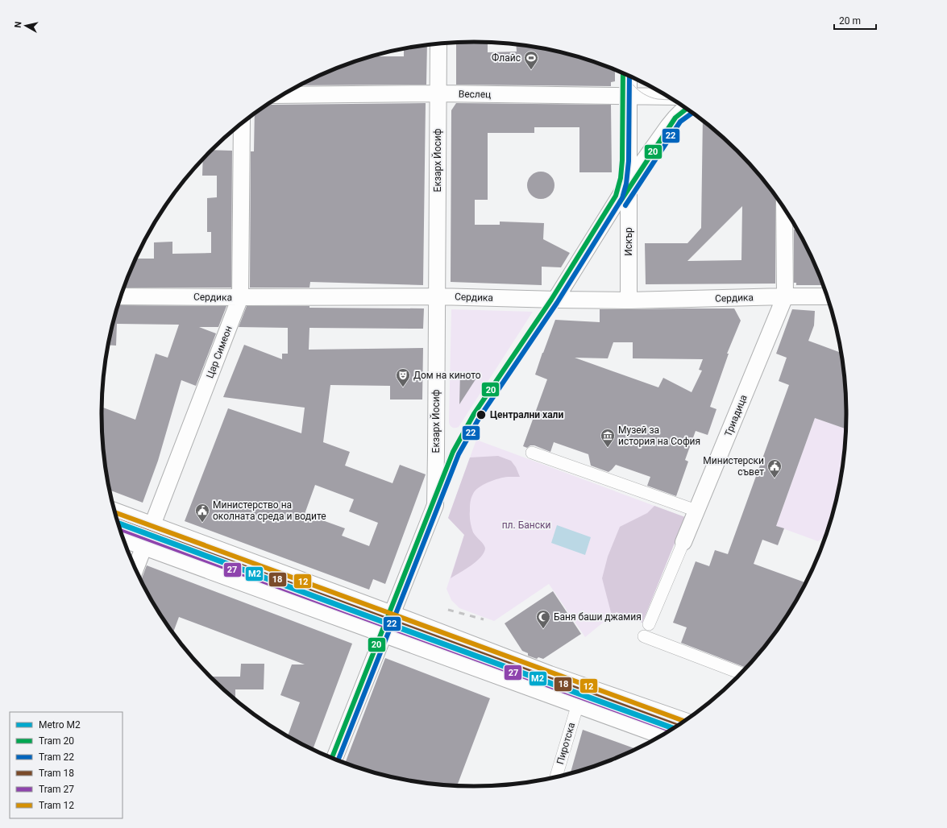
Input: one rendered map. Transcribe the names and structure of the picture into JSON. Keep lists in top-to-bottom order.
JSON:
{
  "streets": {
    "street": [
      "Веслец",
      "Екзарх Йосиф",
      "Искър",
      "Сердика",
      "Цар Симеон",
      "Триадица",
      "Пиротска"
    ]
  },
  "crossings": [
    ["Веслец", "Екзарх Йосиф"],
    ["Веслец", "Искър"],
    ["Екзарх Йосиф", "Сердика"],
    ["Искър", "Сердика"],
    ["Сердика", "Цар Симеон"],
    ["Сердика", "Триадица"]
  ],
  "parks": ["пл. Бански"],
  "places": {
    "sports": ["Флайс"],
    "theatre": ["Дом на киното"],
    "other": ["Централни хали"],
    "museum": ["Музей за история на София"],
    "public building": ["Министерски съвет", "Министерство на околната среда и водите"],
    "mosque": ["Баня баши джамия"]
  },
  "lines": [
    "tram line 20",
    "tram line 22",
    "tram line 12",
    "tram line 18",
    "metro line M2",
    "tram line 27"
  ],
  "legend": [
    "Metro M2",
    "Tram 20",
    "Tram 22",
    "Tram 18",
    "Tram 27",
    "Tram 12"
  ],
  "scale_bar": "20 m",
  "north": "left"
}
